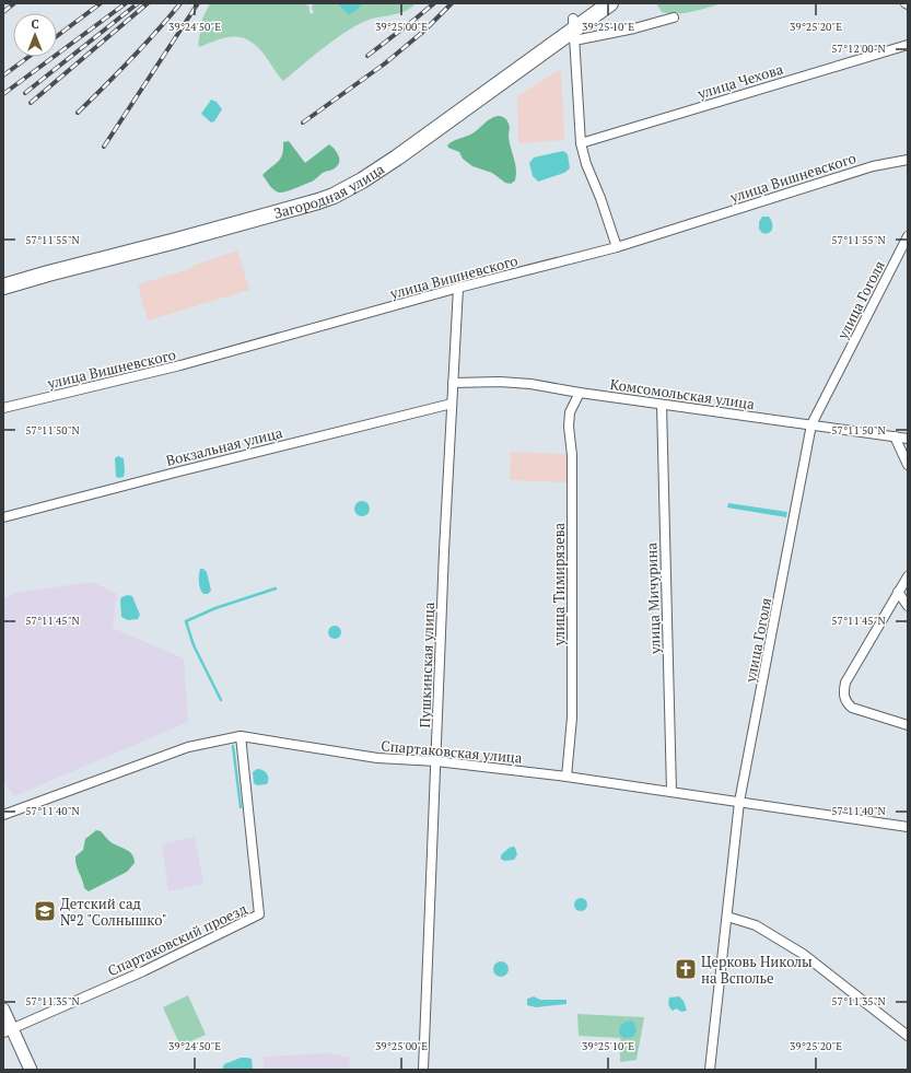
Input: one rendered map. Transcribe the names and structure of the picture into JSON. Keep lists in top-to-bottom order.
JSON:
{
  "streets": {
    "highway": ["Загородная улица"],
    "street": [
      "улица Чехова",
      "улица Вишневского",
      "улица Гоголя",
      "Комсомольская улица",
      "Вокзальная улица",
      "улица Тимирязева",
      "улица Мичурина",
      "Пушкинская улица",
      "Спартаковская улица",
      "Спартаковский проезд"
    ]
  },
  "crossings": [
    ["улица Вишневского", "Пушкинская улица"],
    ["улица Гоголя", "Комсомольская улица"],
    ["улица Гоголя", "Спартаковская улица"],
    ["Комсомольская улица", "улица Тимирязева"],
    ["Комсомольская улица", "улица Мичурина"],
    ["Комсомольская улица", "Пушкинская улица"],
    ["Вокзальная улица", "Пушкинская улица"],
    ["улица Тимирязева", "Спартаковская улица"],
    ["улица Мичурина", "Спартаковская улица"],
    ["Пушкинская улица", "Спартаковская улица"],
    ["Спартаковская улица", "Спартаковский проезд"]
  ],
  "places": {
    "school or university": ["Детский сад №2 \"Солнышко\""],
    "church": ["Церковь Николы на Всполье"]
  },
  "north": "top",
  "coordinates": [
    "39°24'50\"E",
    "39°25'00\"E",
    "39°25'10\"E",
    "39°25'20\"E",
    "57°12'00\"N",
    "57°11'55\"N",
    "57°11'50\"N",
    "57°11'45\"N",
    "57°11'40\"N",
    "57°11'35\"N"
  ]
}
